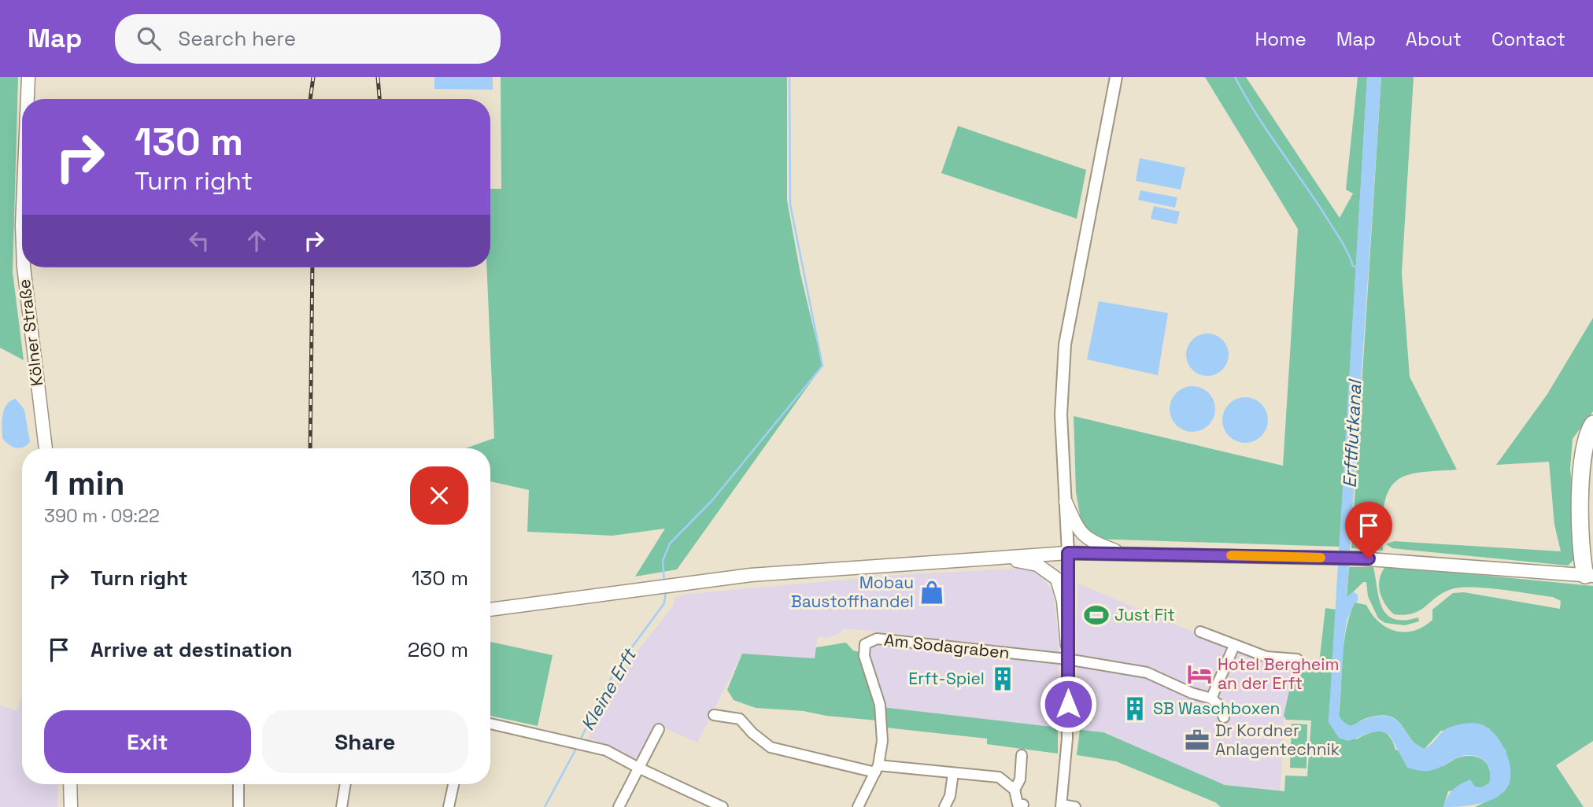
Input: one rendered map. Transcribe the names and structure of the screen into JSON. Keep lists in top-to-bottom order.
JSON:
{
  "streets": {
    "main road": ["Kölner Straße"],
    "street": ["Am Sodagraben"]
  },
  "water": ["Erftflutkanal", "Kleine Erft"],
  "places": {
    "shop": ["Mobau Baustoffhandel"],
    "sports": ["Just Fit"],
    "hotel": ["Hotel Bergheim an der Erft"],
    "building": ["Erft-Spiel", "SB Waschboxen"],
    "office": ["Dr Kordner Anlagentechnik"]
  },
  "page": {
    "header": "Map",
    "search": "Search here",
    "nav": [
      "Home",
      "Map",
      "About",
      "Contact"
    ],
    "turn": ["130 m", "Turn right"],
    "heading": ["1 min", "390 m · 09:22"],
    "list": [
      {
        "name": "Turn right",
        "value": "130 m"
      },
      {
        "name": "Arrive at destination",
        "value": "260 m"
      }
    ],
    "buttons": ["Exit", "Share"]
  }
}
